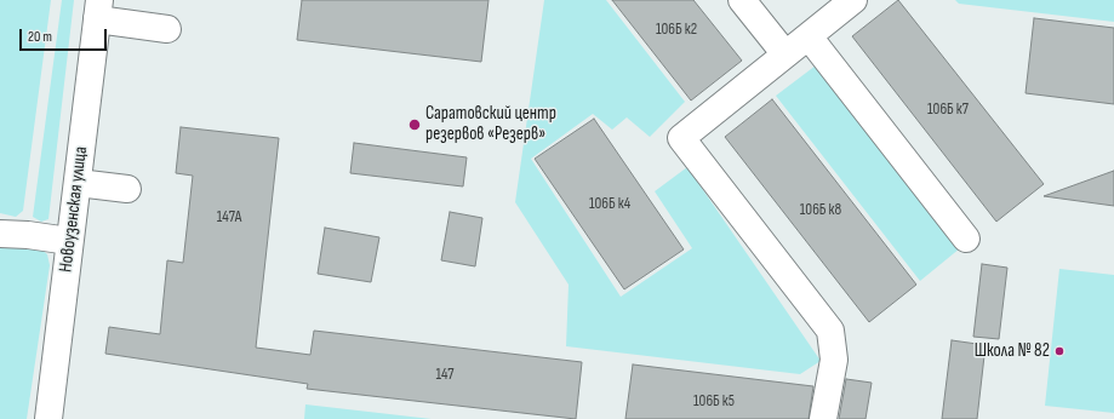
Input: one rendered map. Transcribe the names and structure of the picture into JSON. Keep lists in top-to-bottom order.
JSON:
{
  "streets": {
    "main road": ["Новоузенская улица"]
  },
  "places": ["Саратовский центр резервов «Резерв»", "Школа № 82"],
  "house_numbers": [
    "106Б к2",
    "106Б к7",
    "106Б к4",
    "106Б к8",
    "147А",
    "147",
    "106Б к5"
  ],
  "scale_bar": "20 m"
}
